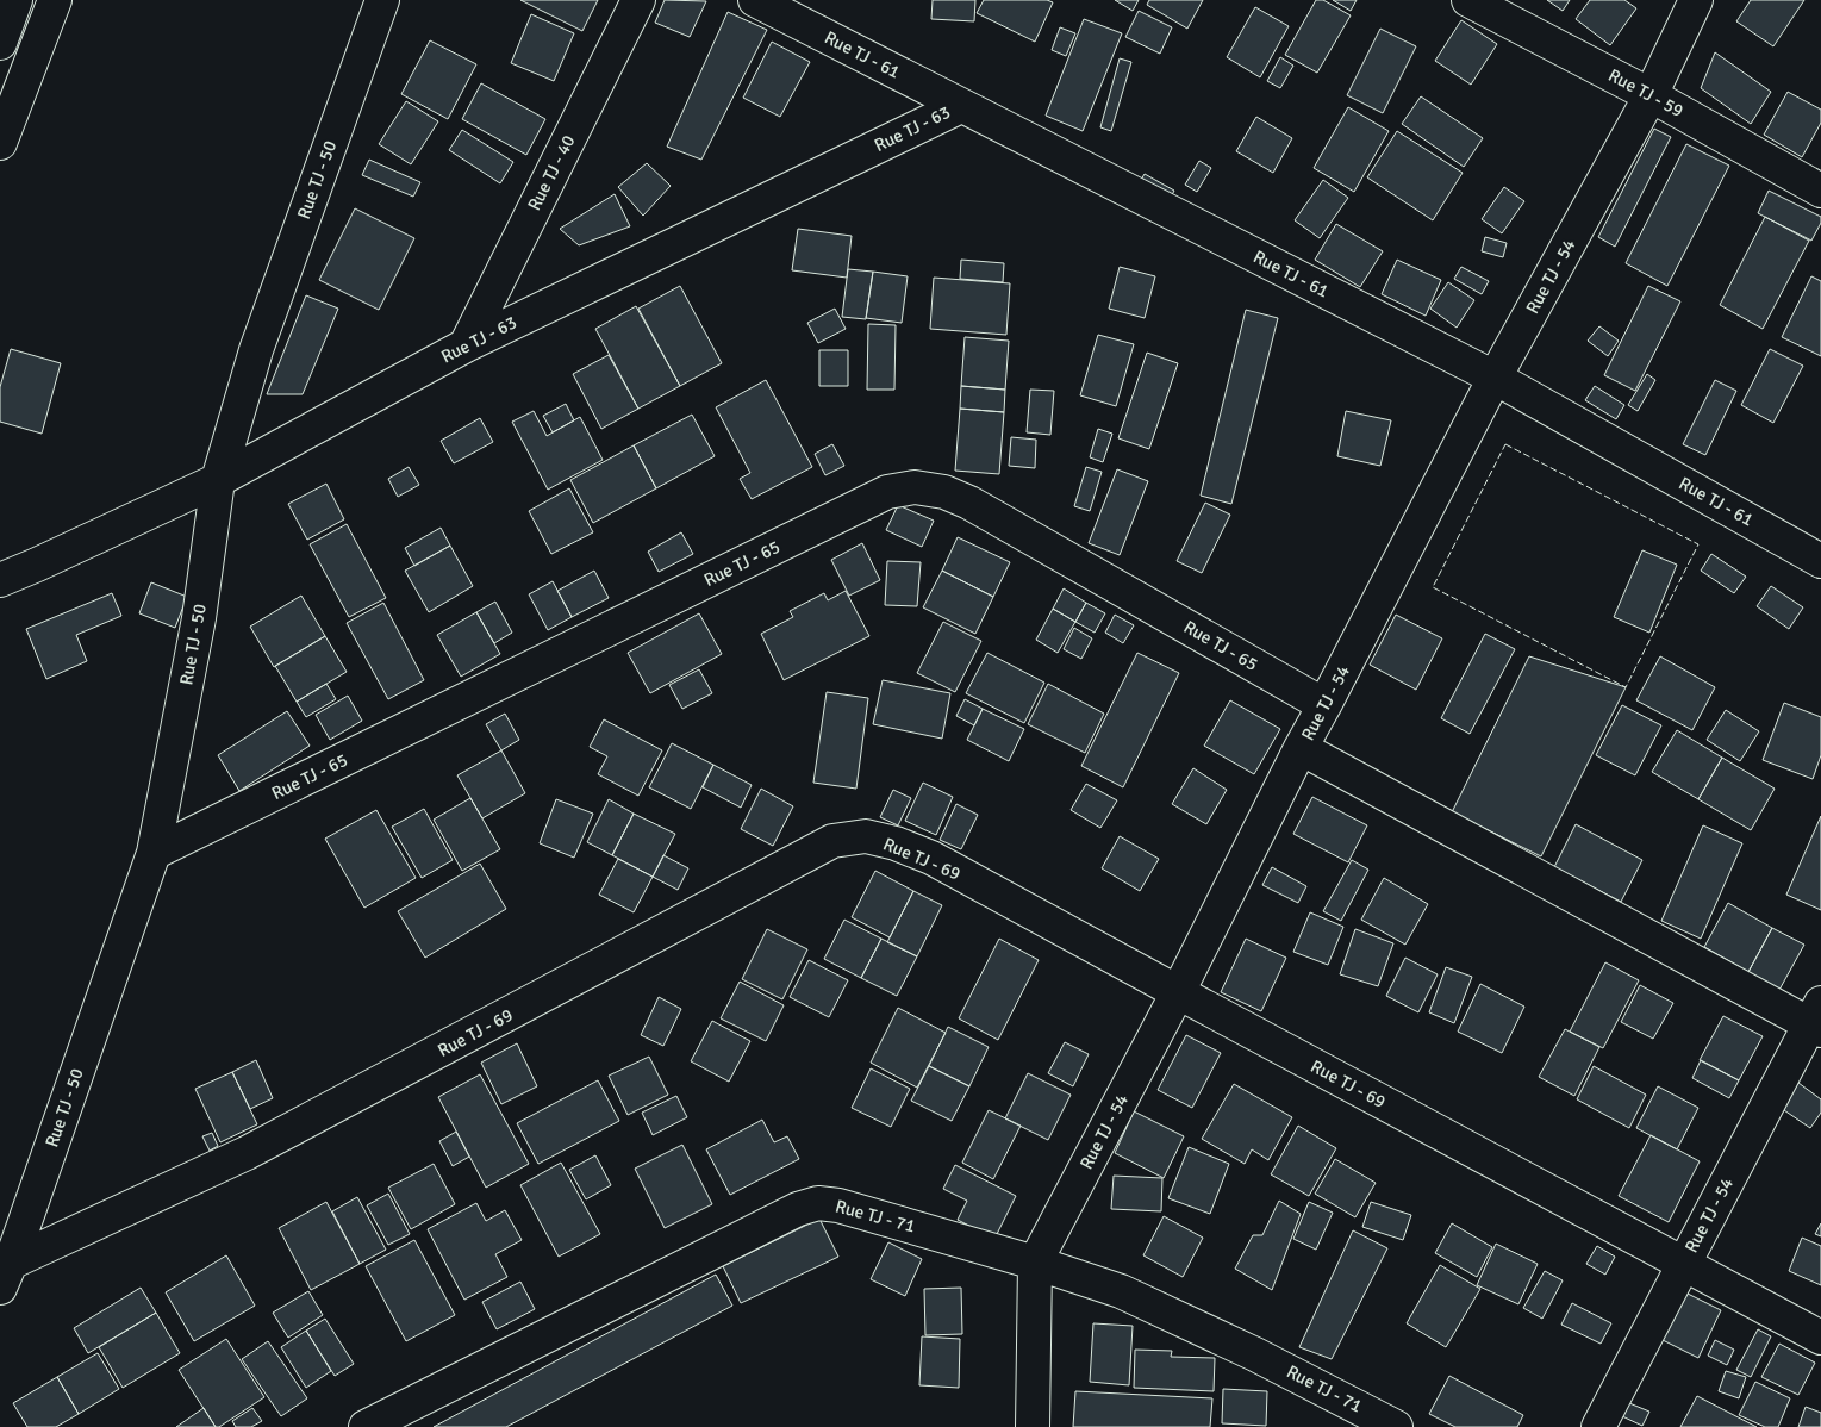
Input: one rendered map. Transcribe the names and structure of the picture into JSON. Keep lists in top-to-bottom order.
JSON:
{
  "streets": {
    "main road": [
      "Rue TJ - 61",
      "Rue TJ - 59",
      "Rue TJ - 63",
      "Rue TJ - 40",
      "Rue TJ - 50",
      "Rue TJ - 54",
      "Rue TJ - 65",
      "Rue TJ - 69",
      "Rue TJ - 71"
    ]
  },
  "crossings": [
    ["Rue TJ - 61", "Rue TJ - 63"],
    ["Rue TJ - 61", "Rue TJ - 54"],
    ["Rue TJ - 59", "Rue TJ - 54"],
    ["Rue TJ - 63", "Rue TJ - 40"],
    ["Rue TJ - 63", "Rue TJ - 50"],
    ["Rue TJ - 50", "Rue TJ - 65"],
    ["Rue TJ - 50", "Rue TJ - 69"],
    ["Rue TJ - 54", "Rue TJ - 65"],
    ["Rue TJ - 54", "Rue TJ - 69"],
    ["Rue TJ - 54", "Rue TJ - 71"]
  ]
}
